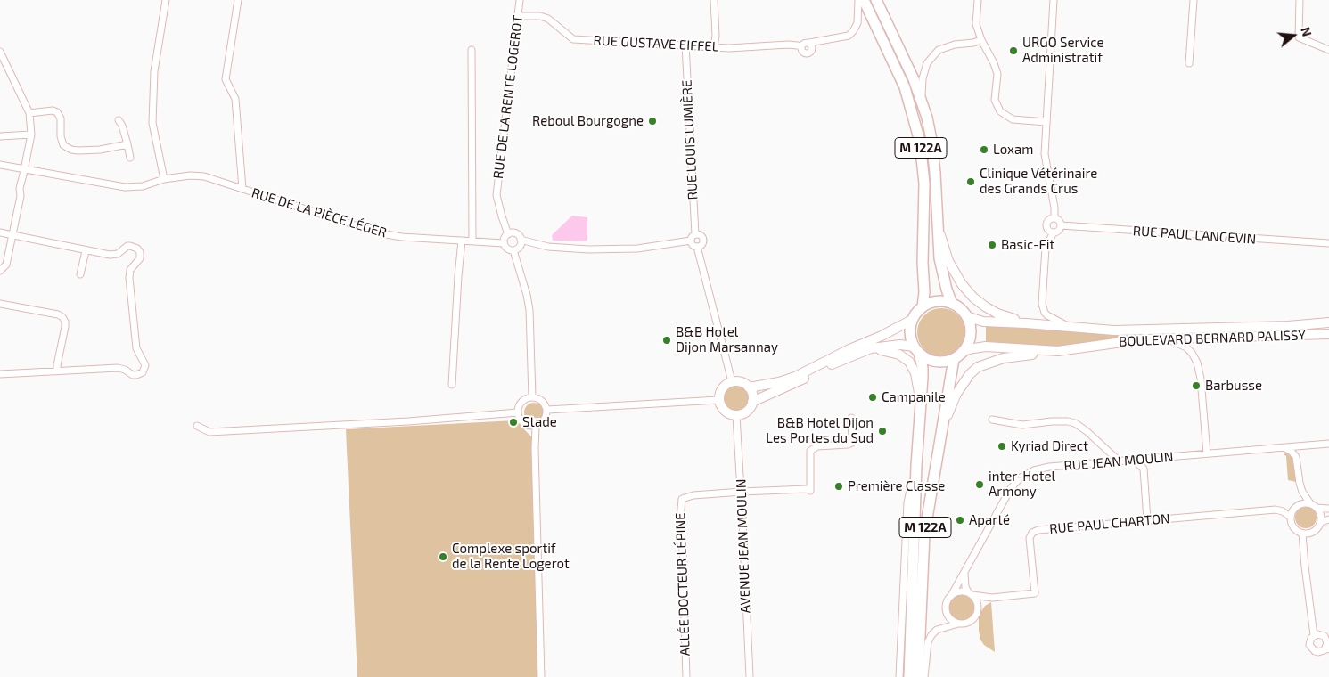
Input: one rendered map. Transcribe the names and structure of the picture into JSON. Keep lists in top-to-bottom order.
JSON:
{
  "streets": {
    "main road": ["M 122A", "BOULEVARD BERNARD PALISSY"],
    "street": [
      "RUE GUSTAVE EIFFEL",
      "RUE DE LA RENTE LOGEROT",
      "RUE LOUIS LUMIÈRE",
      "RUE DE LA PIÈCE LÉGER",
      "RUE PAUL LANGEVIN",
      "RUE JEAN MOULIN",
      "RUE PAUL CHARTON",
      "AVENUE JEAN MOULIN",
      "ALLÉE DOCTEUR LÉPINE"
    ]
  },
  "crossings": [
    ["RUE GUSTAVE EIFFEL", "RUE DE LA RENTE LOGEROT"],
    ["RUE GUSTAVE EIFFEL", "RUE LOUIS LUMIÈRE"],
    ["RUE DE LA RENTE LOGEROT", "RUE DE LA PIÈCE LÉGER"],
    ["M 122A", "BOULEVARD BERNARD PALISSY"],
    ["RUE JEAN MOULIN", "RUE PAUL CHARTON"],
    ["AVENUE JEAN MOULIN", "ALLÉE DOCTEUR LÉPINE"]
  ],
  "places": [
    "URGO Service Administratif",
    "Reboul Bourgogne",
    "Loxam",
    "Clinique Vétérinaire des Grands Crus",
    "Basic-Fit",
    "B&B Hotel Dijon Marsannay",
    "Barbusse",
    "Campanile",
    "Stade",
    "B&B Hotel Dijon Les Portes du Sud",
    "Kyriad Direct",
    "inter-Hotel Armony",
    "Première Classe",
    "Aparté",
    "Complexe sportif de la Rente Logerot"
  ],
  "north": "right"
}
